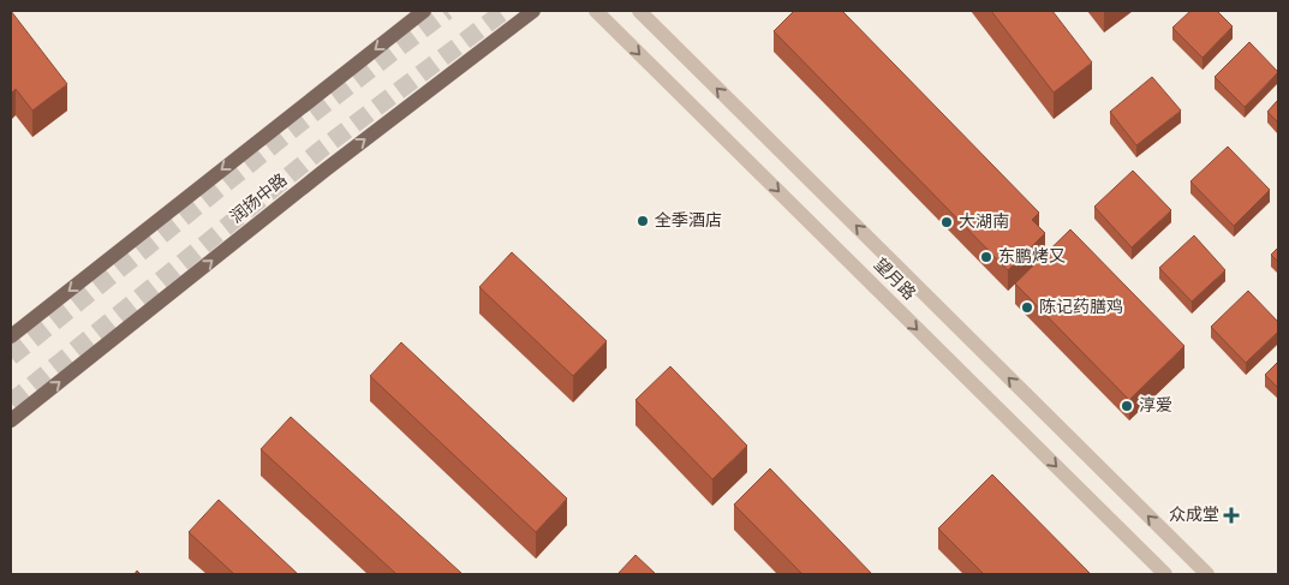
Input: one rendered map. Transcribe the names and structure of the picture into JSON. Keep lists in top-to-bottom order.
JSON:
{
  "streets": {
    "main road": ["润扬中路"],
    "street": ["望月路"]
  },
  "places": {
    "other": [
      "全季酒店",
      "大湖南",
      "东鹏烤又",
      "陈记药膳鸡",
      "淳爱"
    ],
    "health": ["众成堂"]
  }
}
